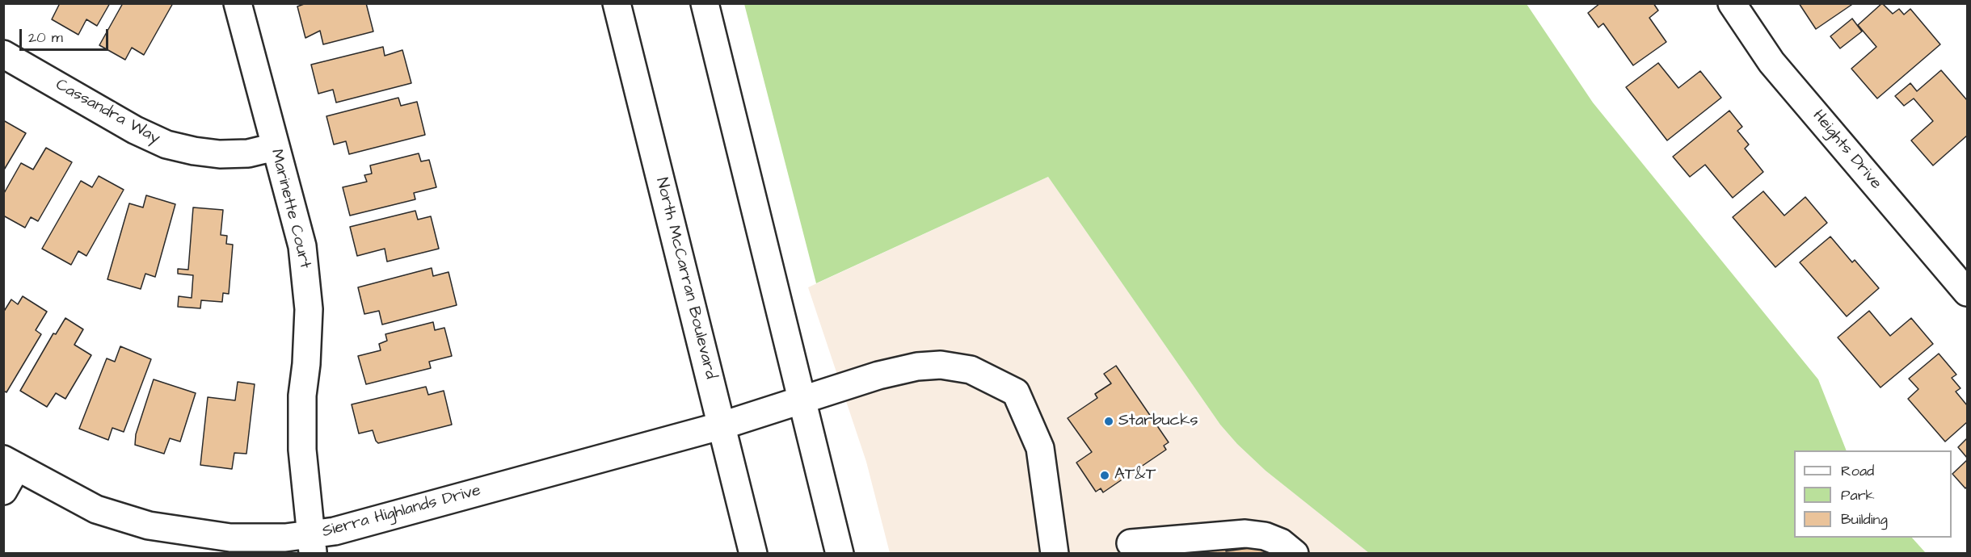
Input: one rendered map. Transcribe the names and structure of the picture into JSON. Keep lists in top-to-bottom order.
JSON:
{
  "streets": {
    "street": [
      "Cassandra Way",
      "Heights Drive",
      "Marinette Court",
      "North McCarran Boulevard",
      "Sierra Highlands Drive"
    ]
  },
  "crossings": [
    ["Cassandra Way", "Marinette Court"],
    ["Marinette Court", "Sierra Highlands Drive"],
    ["North McCarran Boulevard", "Sierra Highlands Drive"]
  ],
  "places": ["Starbucks", "AT&T"],
  "legend": ["Road", "Park", "Building"],
  "scale_bar": "20 m"
}
